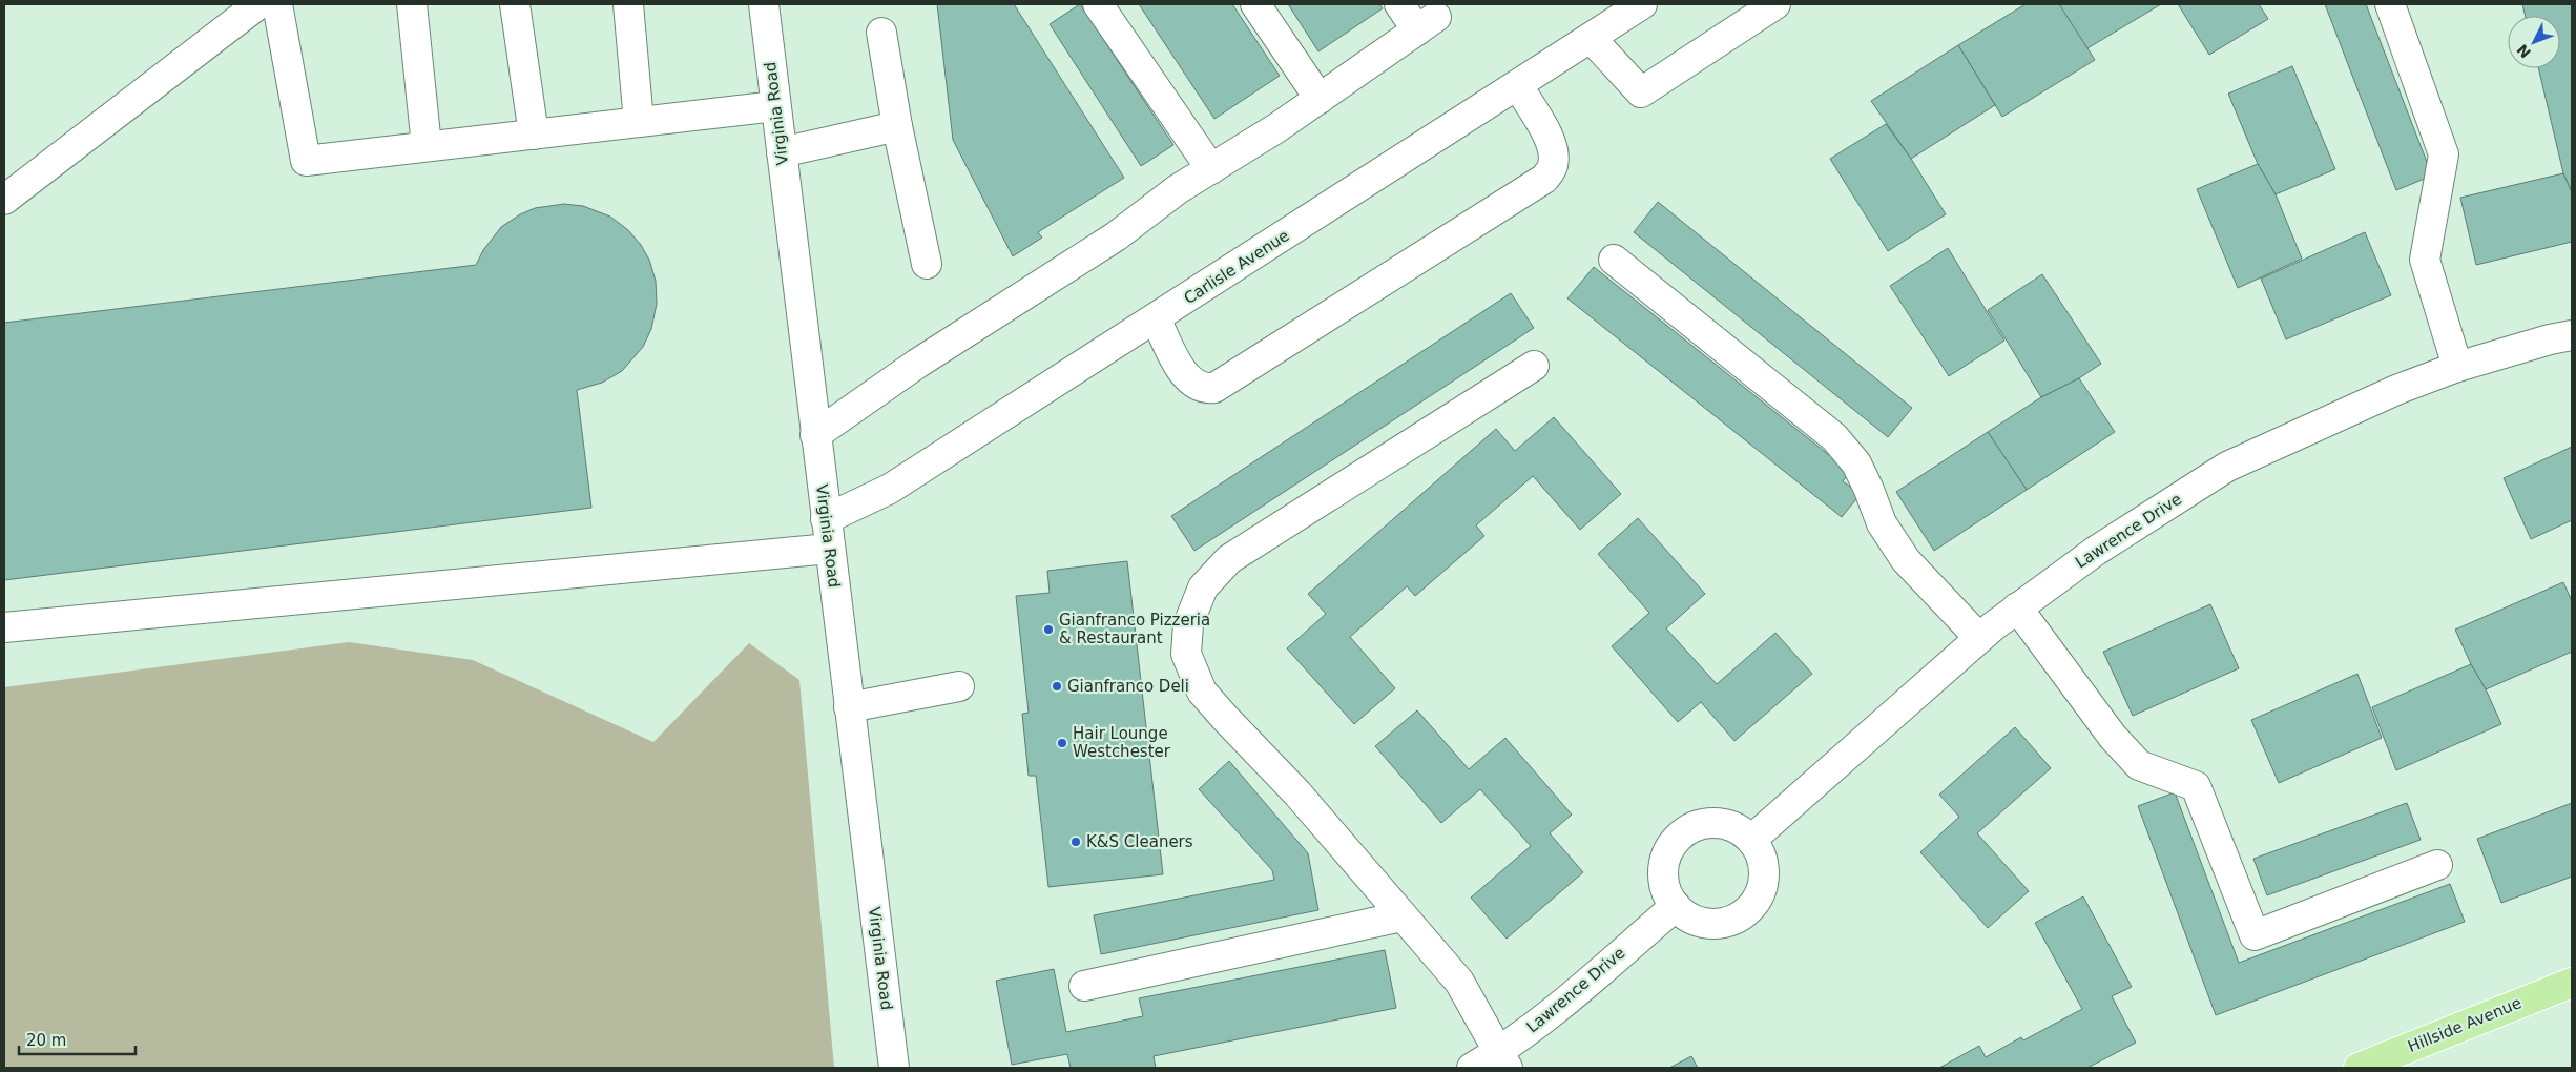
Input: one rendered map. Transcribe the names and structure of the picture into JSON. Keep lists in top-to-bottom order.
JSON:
{
  "streets": {
    "main road": ["Hillside Avenue"],
    "street": ["Virginia Road", "Carlisle Avenue", "Lawrence Drive"]
  },
  "crossings": [
    ["Virginia Road", "Carlisle Avenue"]
  ],
  "places": [
    "Gianfranco Pizzeria & Restaurant",
    "Gianfranco Deli",
    "Hair Lounge Westchester",
    "K&S Cleaners"
  ],
  "scale_bar": "20 m",
  "north": "bottom left"
}
